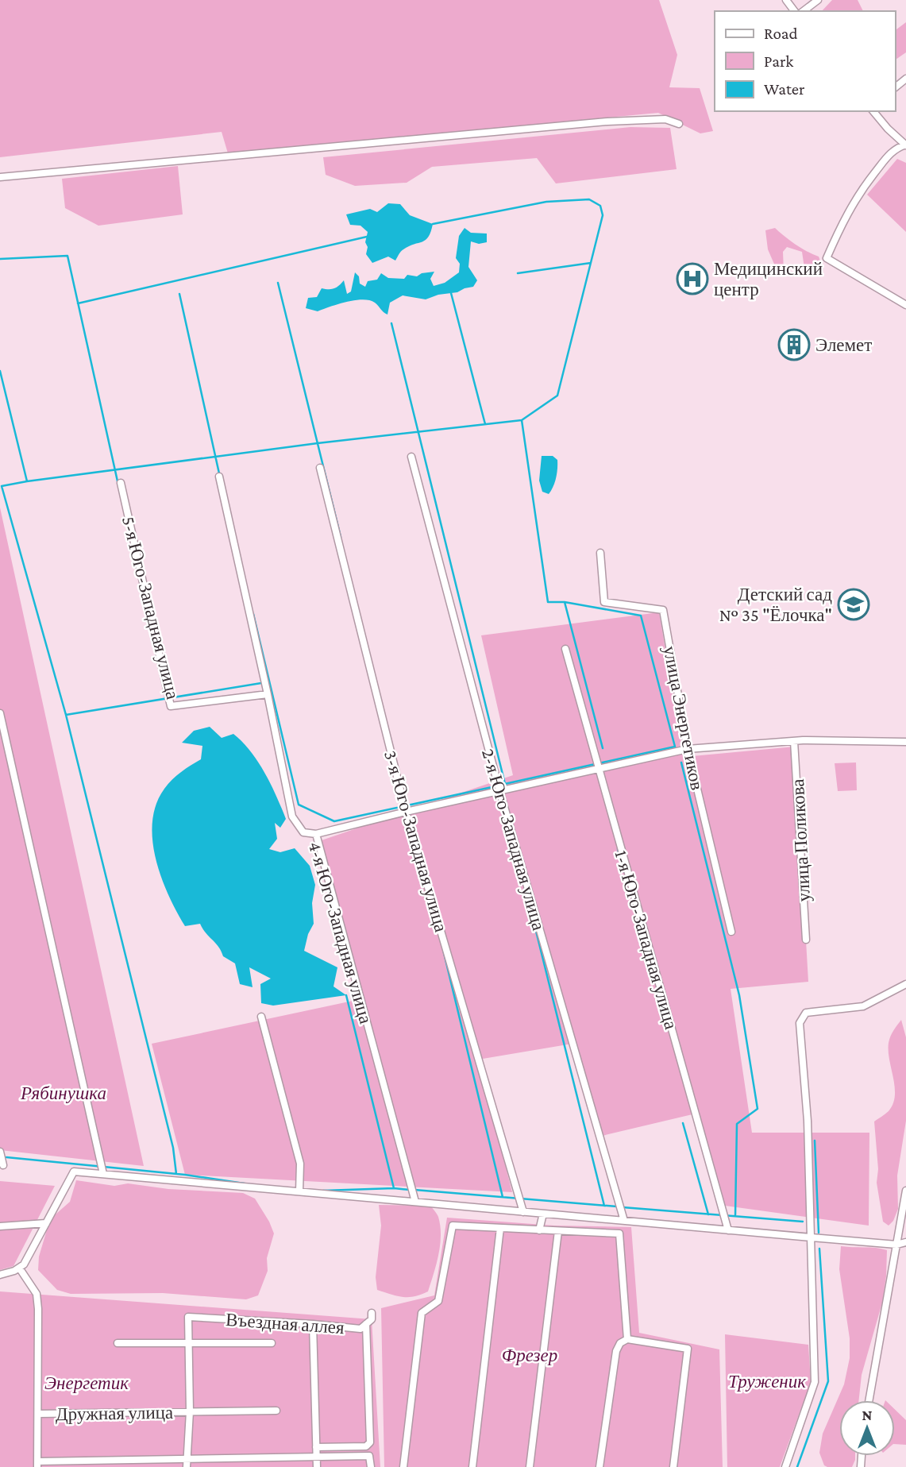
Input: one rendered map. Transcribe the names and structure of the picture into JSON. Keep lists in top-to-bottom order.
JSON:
{
  "streets": {
    "street": [
      "5-я Юго-Западная улица",
      "улица Энергетиков",
      "2-я Юго-Западная улица",
      "улица Поликова",
      "3-я Юго-Западная улица",
      "4-я Юго-Западная улица",
      "1-я Юго-Западная улица",
      "Въездная аллея",
      "Дружная улица"
    ]
  },
  "crossings": [
    ["5-я Юго-Западная улица", "4-я Юго-Западная улица"]
  ],
  "parks": [
    "Рябинушка",
    "Фрезер",
    "Труженик",
    "Энергетик"
  ],
  "places": {
    "hospital": ["Медицинский центр"],
    "building": ["Элемет"],
    "school or university": ["Детский сад № 35 \"Ёлочка\""]
  },
  "legend": ["Road", "Park", "Water"],
  "north": "top"
}
